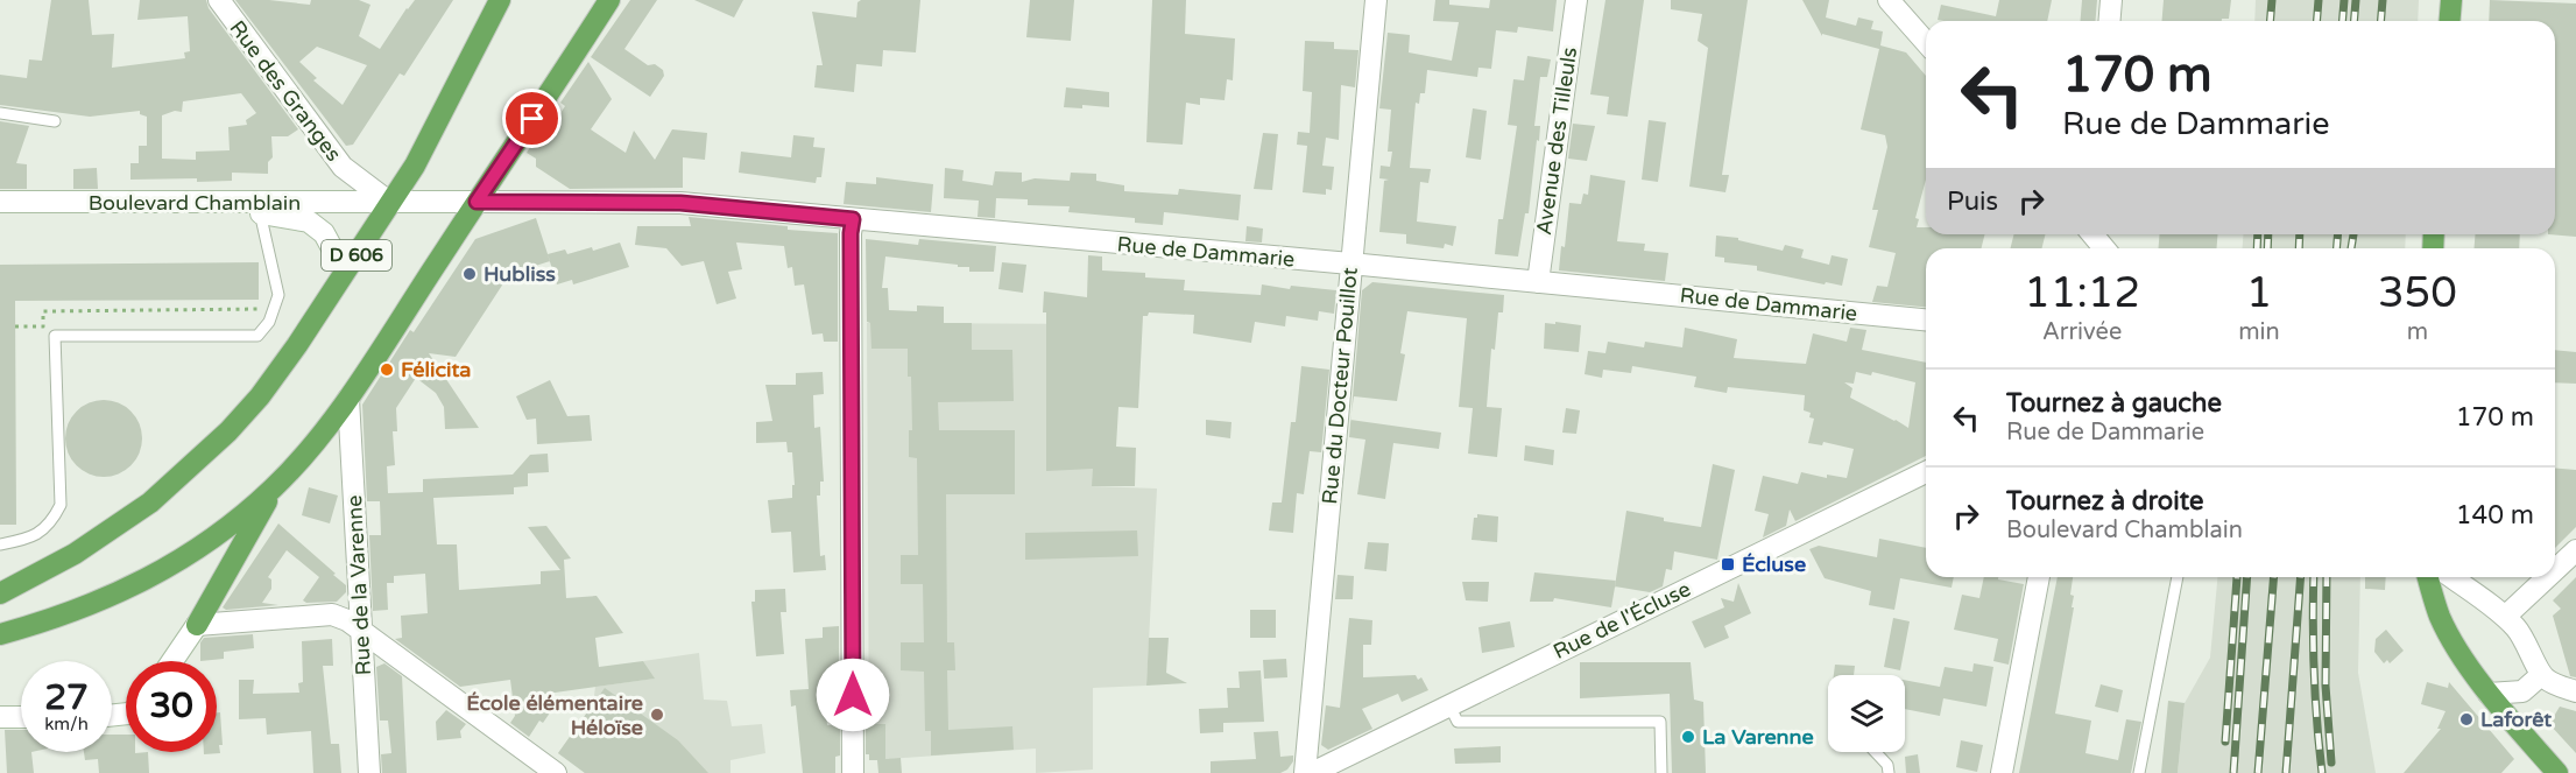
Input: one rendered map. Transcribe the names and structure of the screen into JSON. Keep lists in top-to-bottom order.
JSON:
{
  "streets": {
    "main road": ["D 606"],
    "street": [
      "Rue des Granges",
      "Avenue des Tilleuls",
      "Boulevard Chamblain",
      "Rue de Dammarie",
      "Rue du Docteur Pouillot",
      "Rue de la Varenne",
      "Rue de l'Écluse"
    ]
  },
  "crossings": [
    ["Rue des Granges", "Boulevard Chamblain"],
    ["Rue des Granges", "D 606"],
    ["Avenue des Tilleuls", "Rue de Dammarie"],
    ["Boulevard Chamblain", "Rue de Dammarie"],
    ["Boulevard Chamblain", "D 606"],
    ["Rue de Dammarie", "Rue du Docteur Pouillot"]
  ],
  "places": {
    "other": [
      "Hubliss",
      "Félicita",
      "École élémentaire Héloïse",
      "Laforêt",
      "La Varenne"
    ],
    "transit": ["Écluse"]
  },
  "page": {
    "turn": ["170 m", "Rue de Dammarie"],
    "then": "Puis",
    "eta": [
      "11:12",
      "Arrivée",
      "1",
      "min",
      "350",
      "m"
    ],
    "list": [
      {
        "name": "Tournez à gauche",
        "note": "Rue de Dammarie",
        "value": "170 m"
      },
      {
        "name": "Tournez à droite",
        "note": "Boulevard Chamblain",
        "value": "140 m"
      }
    ],
    "speed": "27 km/h",
    "limit": "30"
  }
}
